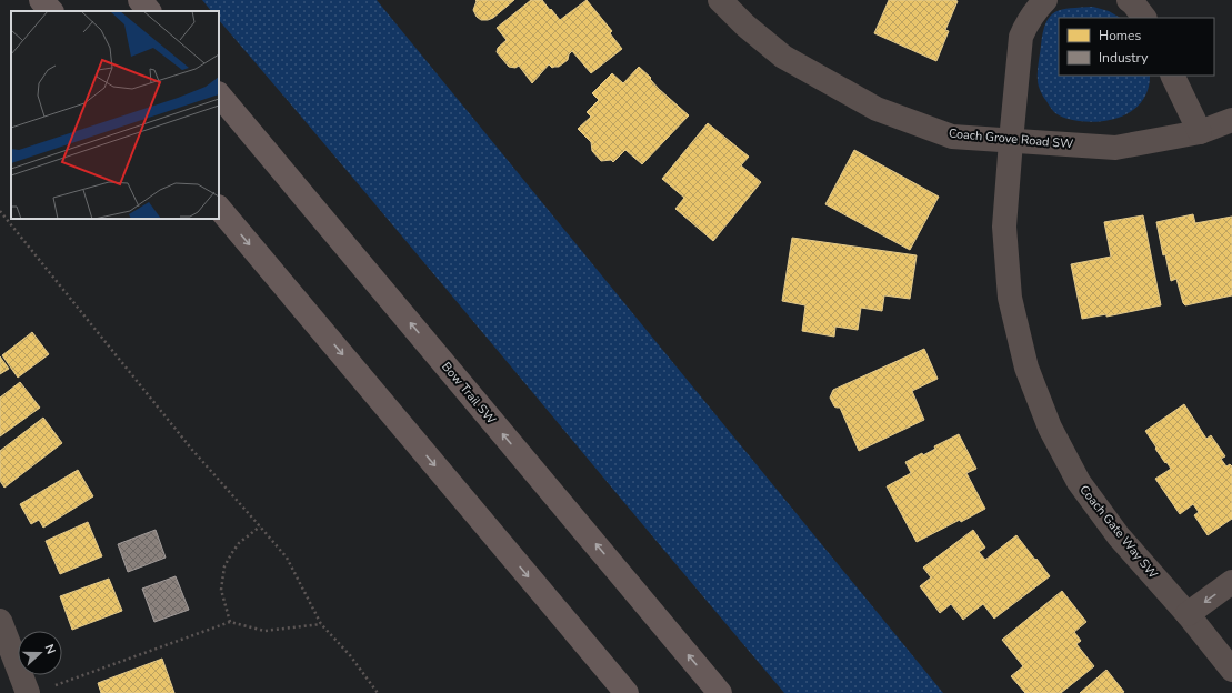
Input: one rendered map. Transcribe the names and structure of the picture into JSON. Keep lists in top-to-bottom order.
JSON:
{
  "streets": {
    "main road": ["Bow Trail SW"],
    "street": ["Coach Grove Road SW", "Coach Gate Way SW"]
  },
  "crossings": [
    ["Coach Grove Road SW", "Coach Gate Way SW"]
  ],
  "legend": ["Homes", "Industry"],
  "north": "right"
}
